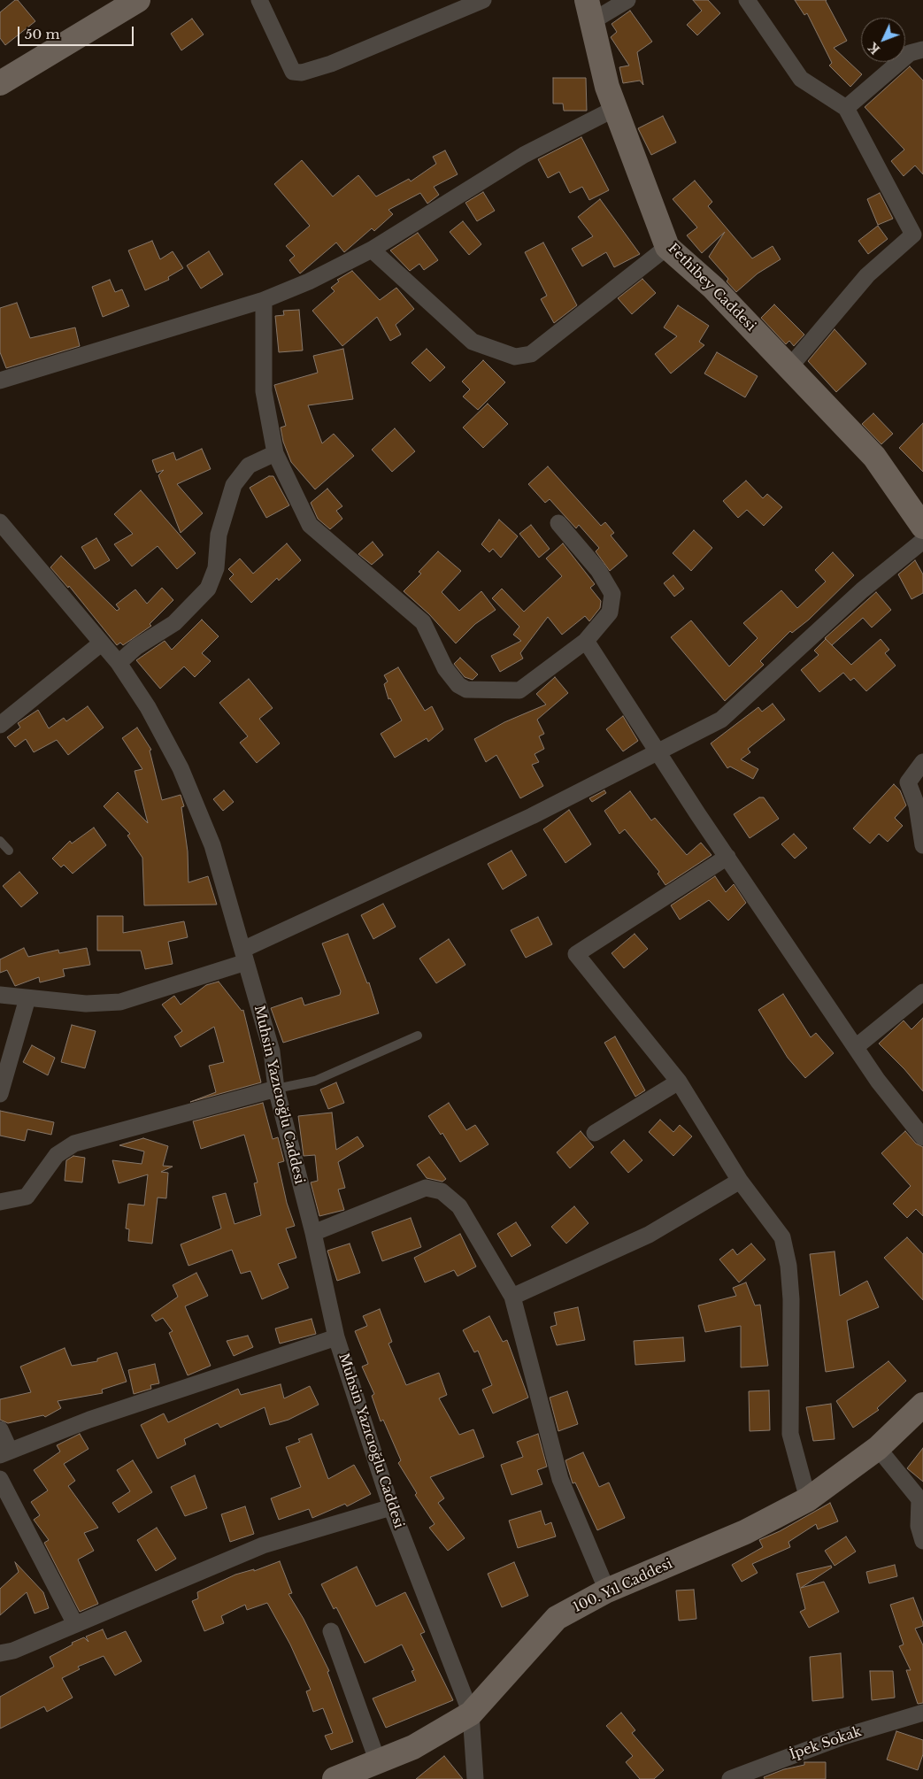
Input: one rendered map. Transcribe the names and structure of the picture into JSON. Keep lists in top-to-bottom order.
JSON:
{
  "streets": {
    "street": [
      "Fethibey Caddesi",
      "Muhsin Yazıcıoğlu Caddesi",
      "100. Yıl Caddesi",
      "İpek Sokak"
    ]
  },
  "crossings": [
    ["Muhsin Yazıcıoğlu Caddesi", "100. Yıl Caddesi"]
  ],
  "scale_bar": "50 m",
  "north": "bottom left"
}
